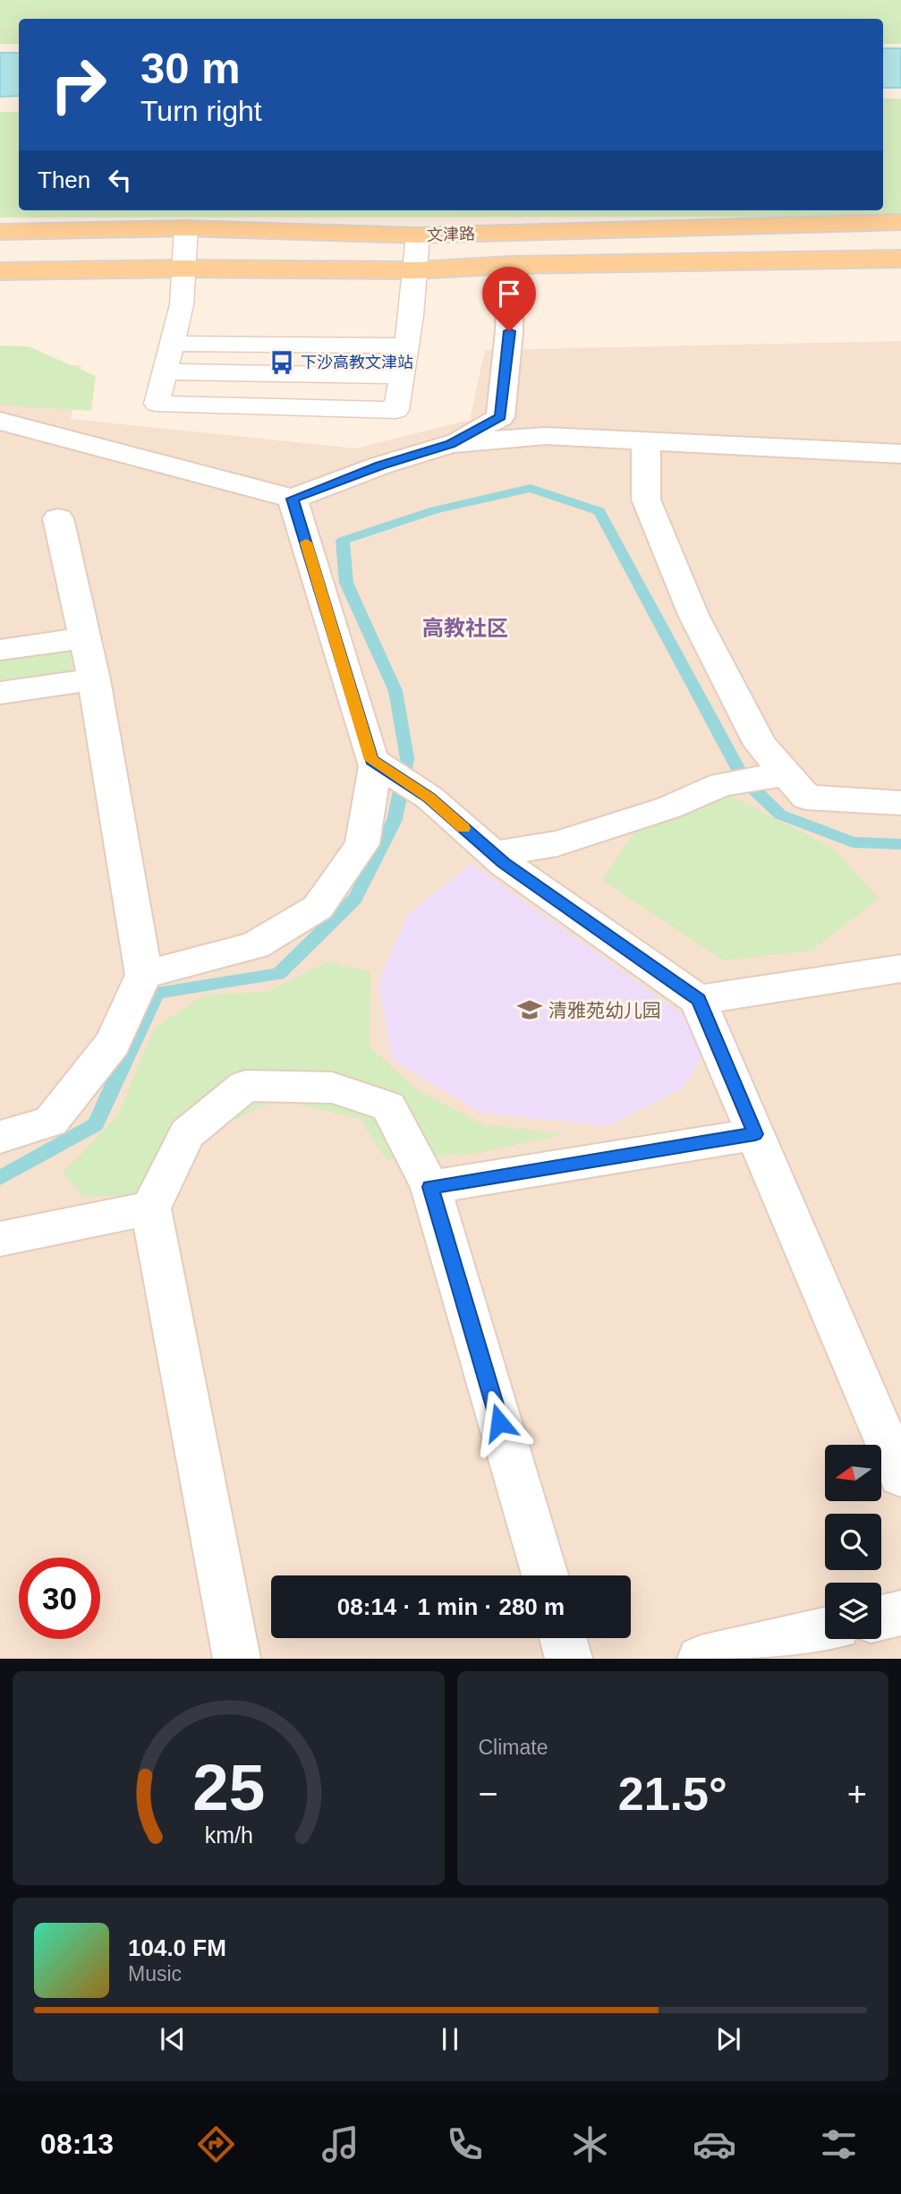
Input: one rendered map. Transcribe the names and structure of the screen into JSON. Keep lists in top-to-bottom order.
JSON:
{
  "streets": {
    "main road": ["文津路"]
  },
  "districts": ["高教社区"],
  "places": {
    "bus stop": ["下沙高教文津站"],
    "school or university": ["清雅苑幼儿园"]
  },
  "north": "left",
  "page": {
    "turn": ["30 m", "Turn right"],
    "then": "Then",
    "limit": "30",
    "trip": "08:14 · 1 min · 280 m",
    "tile": "Climate",
    "heat": ["−", "21.5°", "+"],
    "song": ["104.0 FM", "Music"],
    "tabs": "08:13",
    "gauge": ["25", "km/h"]
  }
}
